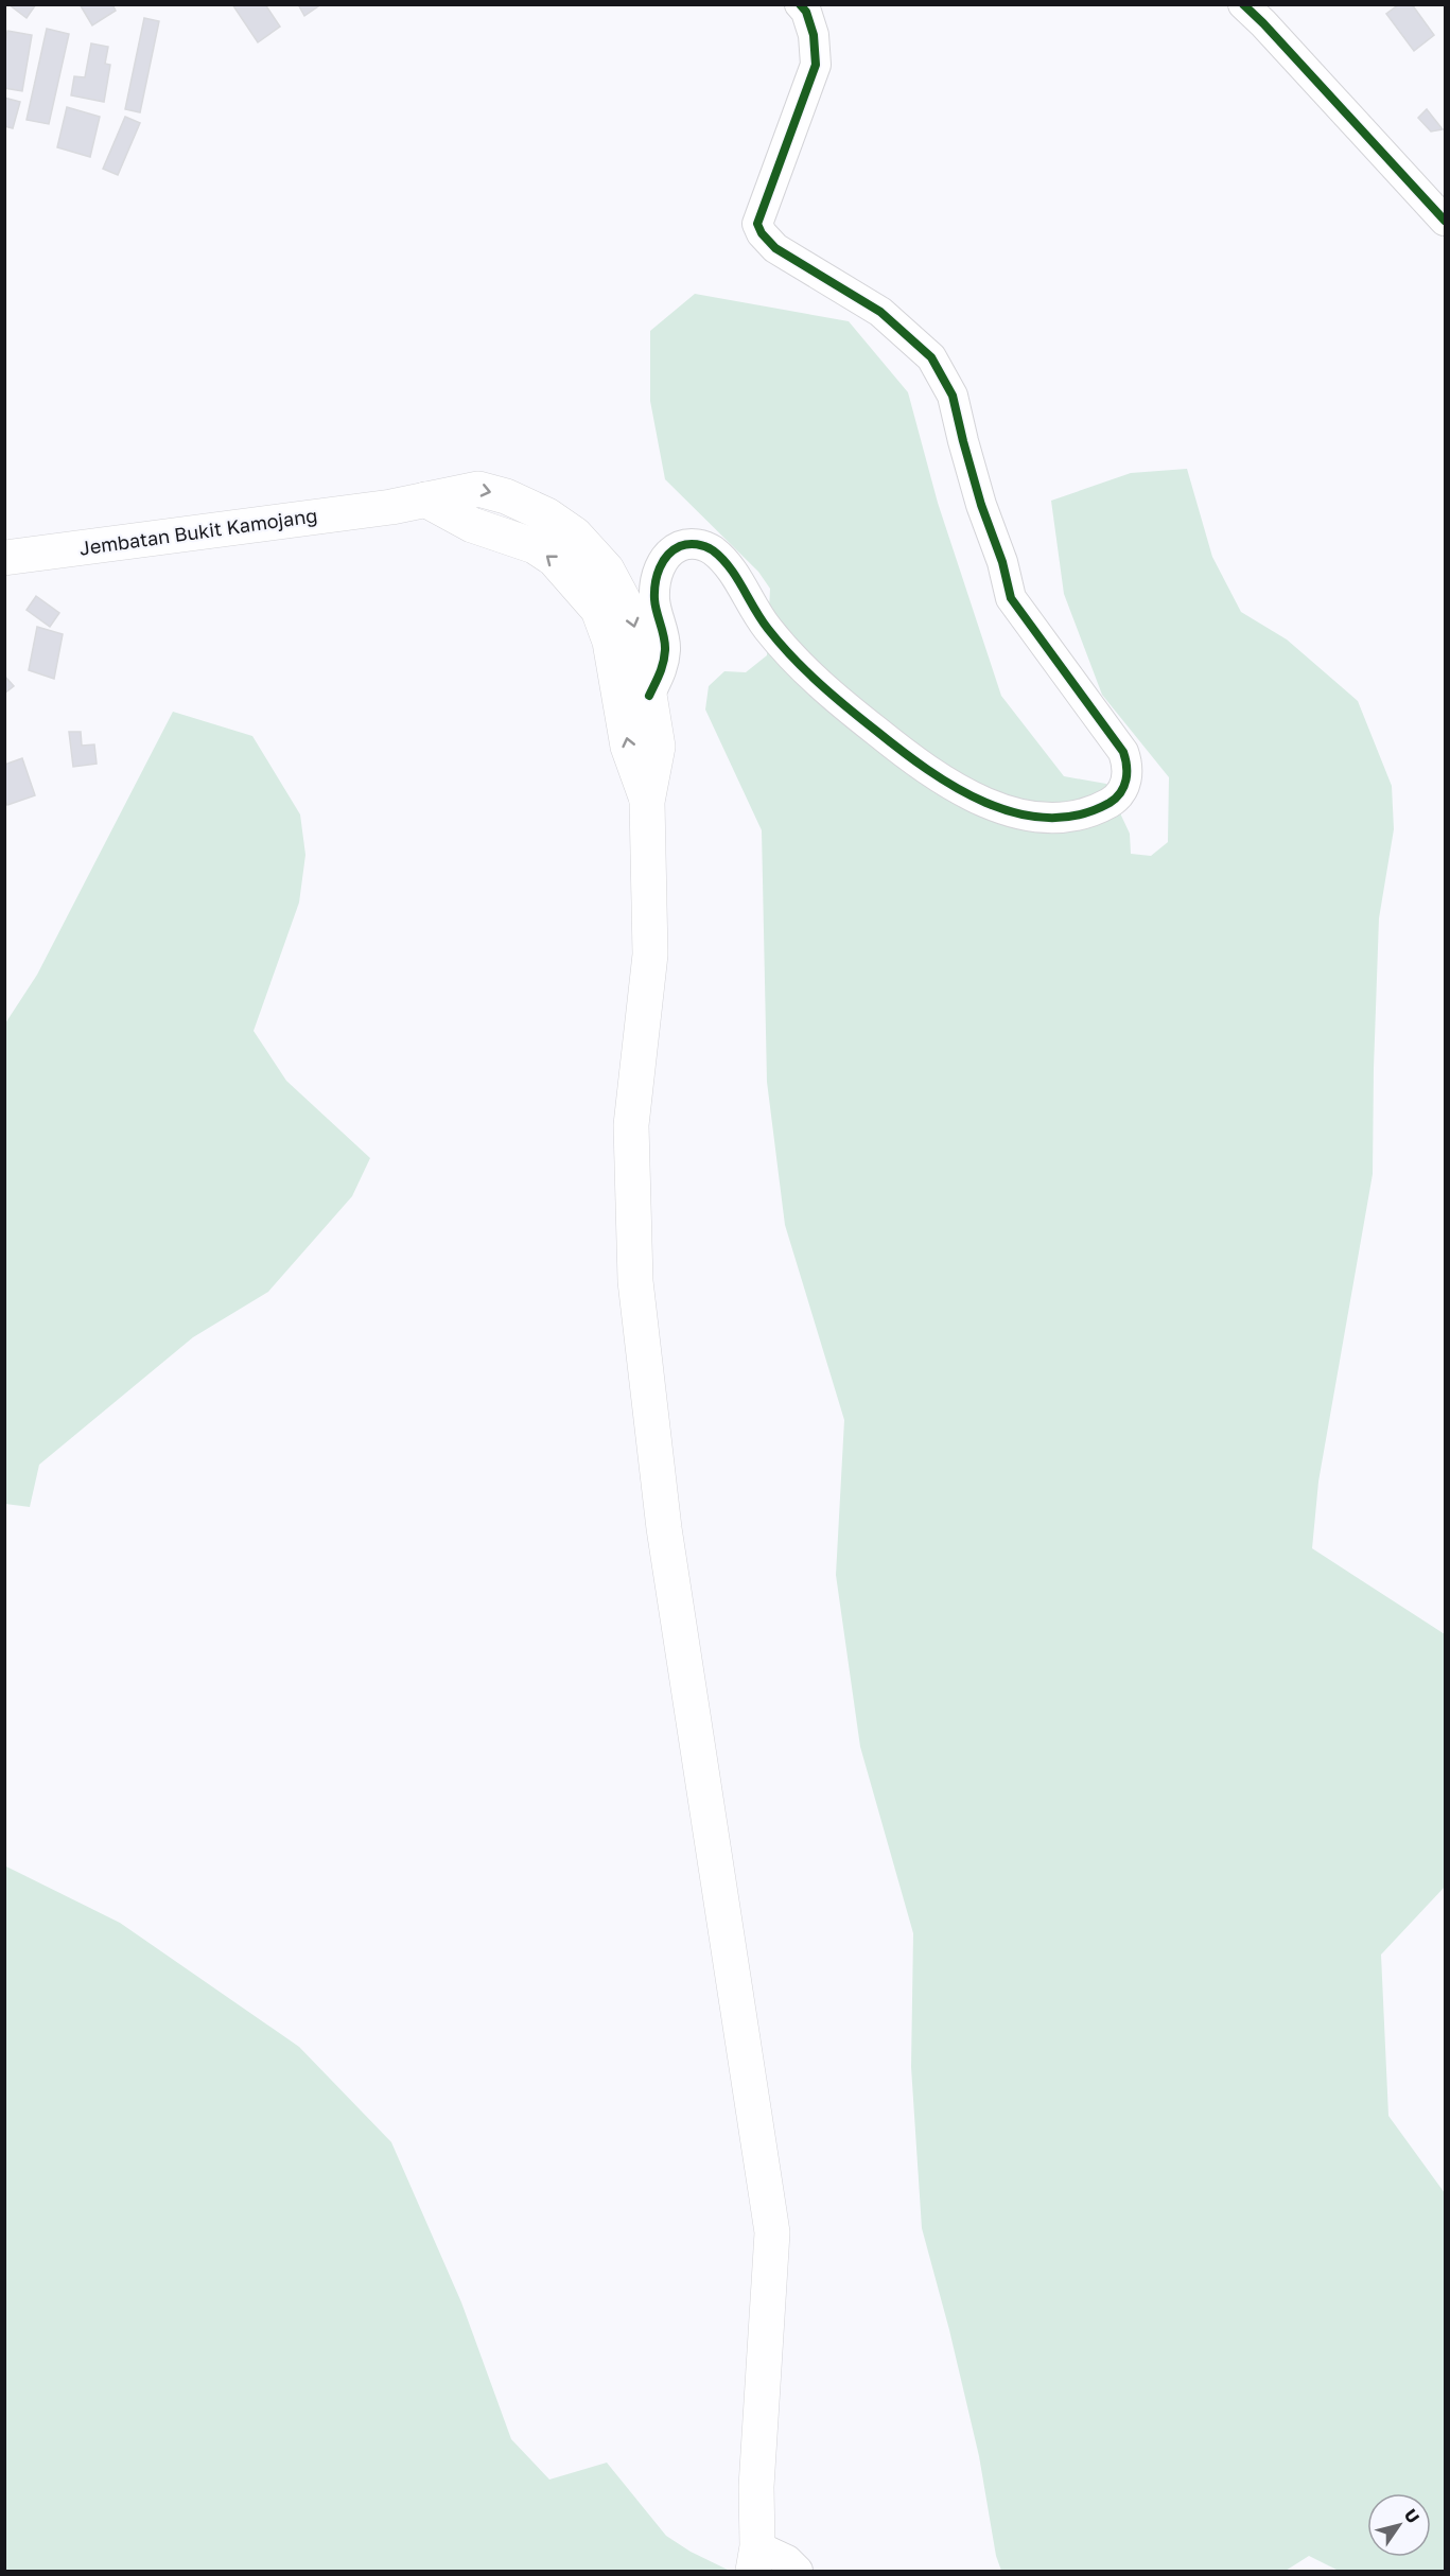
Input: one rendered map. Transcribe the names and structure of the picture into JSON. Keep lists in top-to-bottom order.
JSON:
{
  "streets": {
    "main road": ["Jembatan Bukit Kamojang"]
  },
  "north": "top right"
}
